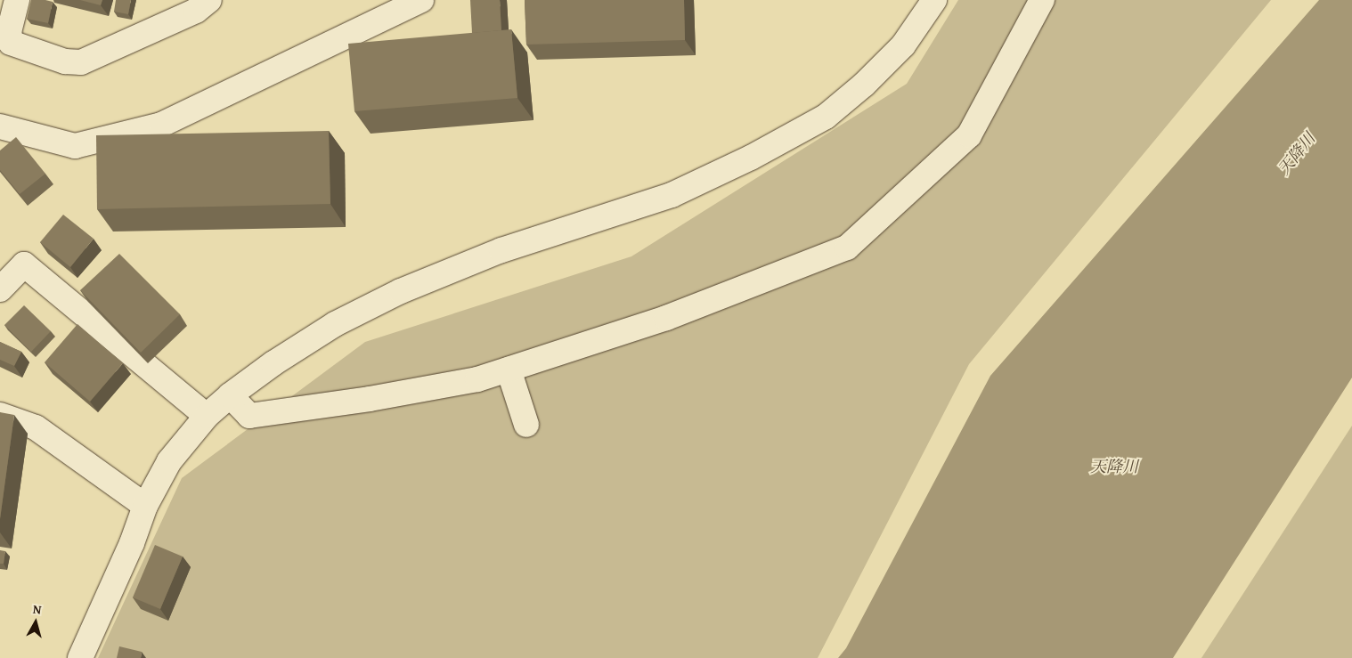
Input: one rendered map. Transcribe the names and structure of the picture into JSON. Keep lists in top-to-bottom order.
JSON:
{
  "water": ["天降川"],
  "north": "top"
}
